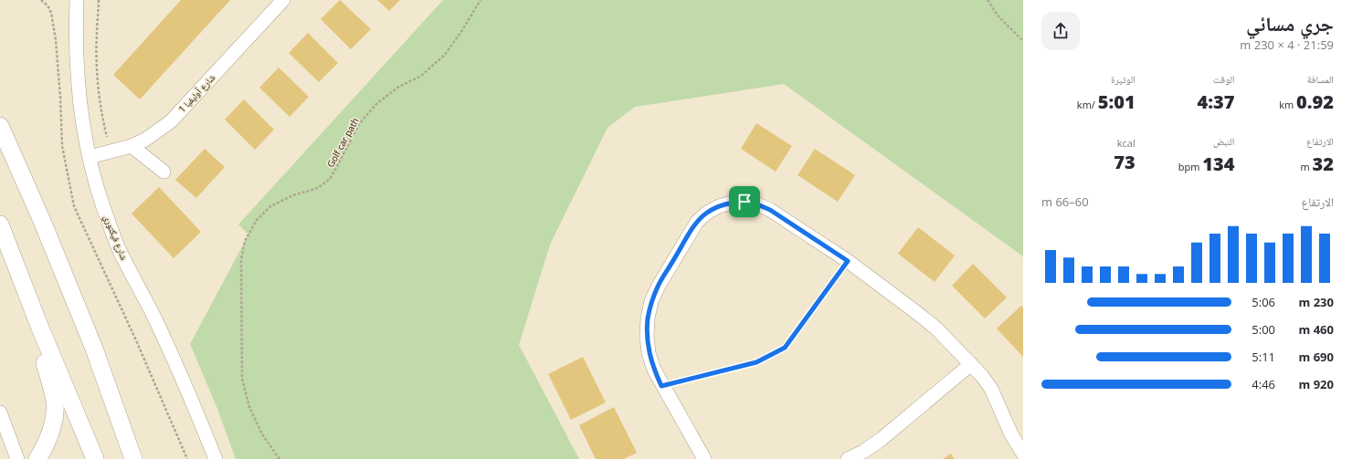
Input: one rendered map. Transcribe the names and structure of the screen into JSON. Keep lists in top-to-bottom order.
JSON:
{
  "streets": {
    "street": ["شارع أوليفيا 1", "شارع فيكتوري"],
    "path": ["Golf car path"]
  },
  "crossings": [
    ["شارع أوليفيا 1", "شارع فيكتوري"]
  ],
  "page": {
    "heading": ["جري مسائي", "21:59 · 4 × 230 m"],
    "stats": [
      ["المسافة", "0.92 km"],
      ["الوقت", "4:37"],
      ["الوتيرة", "5:01 /km"],
      ["الارتفاع", "32 m"],
      ["النبض", "134 bpm"],
      ["kcal", "73"]
    ],
    "chart": ["الارتفاع", "60–66 m"],
    "list": [
      {
        "name": "230 m",
        "note": "5:06"
      },
      {
        "name": "460 m",
        "note": "5:00"
      },
      {
        "name": "690 m",
        "note": "5:11"
      },
      {
        "name": "920 m",
        "note": "4:46"
      }
    ]
  }
}
